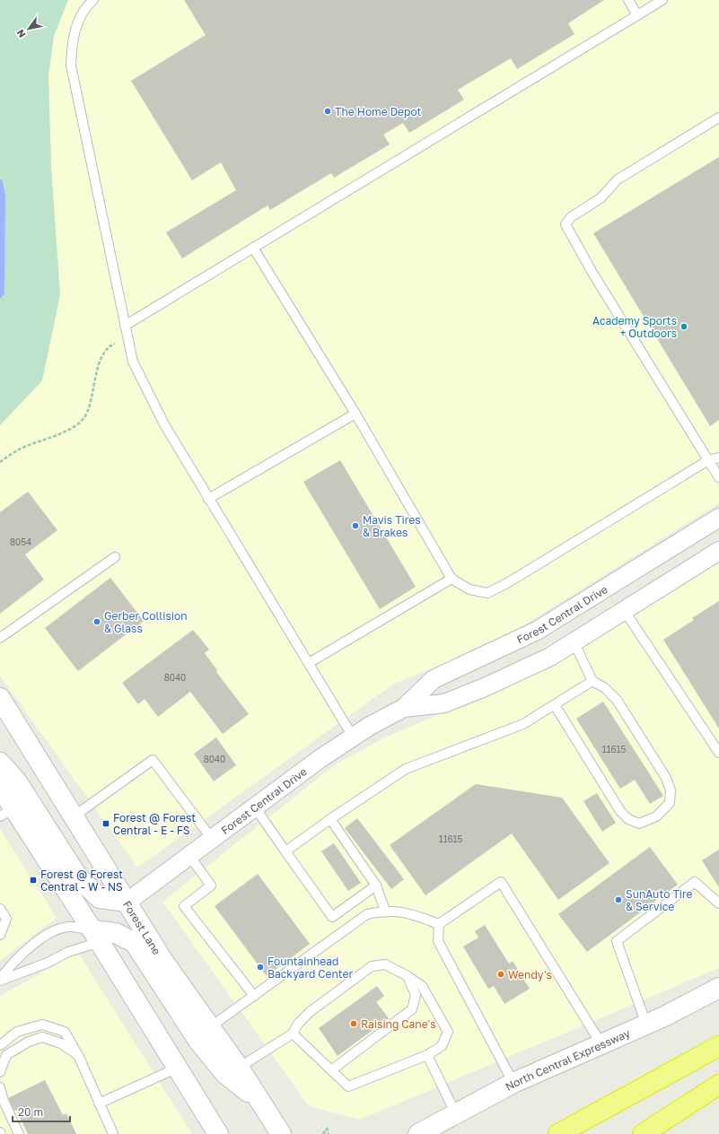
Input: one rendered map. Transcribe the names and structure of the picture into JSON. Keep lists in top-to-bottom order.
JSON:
{
  "streets": {
    "main road": ["Forest Lane", "North Central Expressway"],
    "street": ["Forest Central Drive"]
  },
  "crossings": [
    ["Forest Central Drive", "Forest Lane"]
  ],
  "places": {
    "other": [
      "The Home Depot",
      "Academy Sports + Outdoors",
      "Mavis Tires & Brakes",
      "Gerber Collision & Glass",
      "SunAuto Tire & Service",
      "Fountainhead Backyard Center",
      "Wendy's",
      "Raising Cane's"
    ],
    "transit": ["Forest @ Forest Central - E - FS", "Forest @ Forest Central - W - NS"]
  },
  "house_numbers": [
    "8054",
    "8040",
    "11615",
    "8040",
    "11615"
  ],
  "scale_bar": "20 m",
  "north": "bottom left"
}
